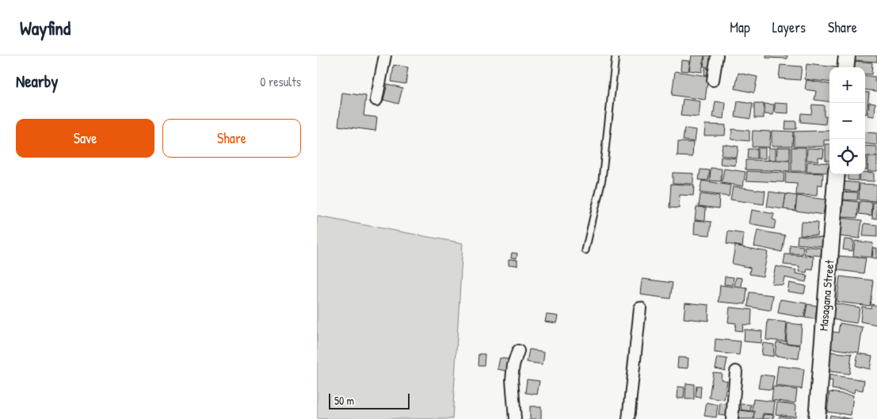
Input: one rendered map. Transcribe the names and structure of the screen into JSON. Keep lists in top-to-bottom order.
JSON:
{
  "streets": {
    "street": ["Masagana Street"]
  },
  "scale_bar": "50 m",
  "page": {
    "header": "Wayfind",
    "nav": ["Map", "Layers", "Share"],
    "heading": ["Nearby", "0 results"],
    "map_buttons": ["+", "−"],
    "buttons": ["Save", "Share"],
    "scale": "50 m"
  }
}
